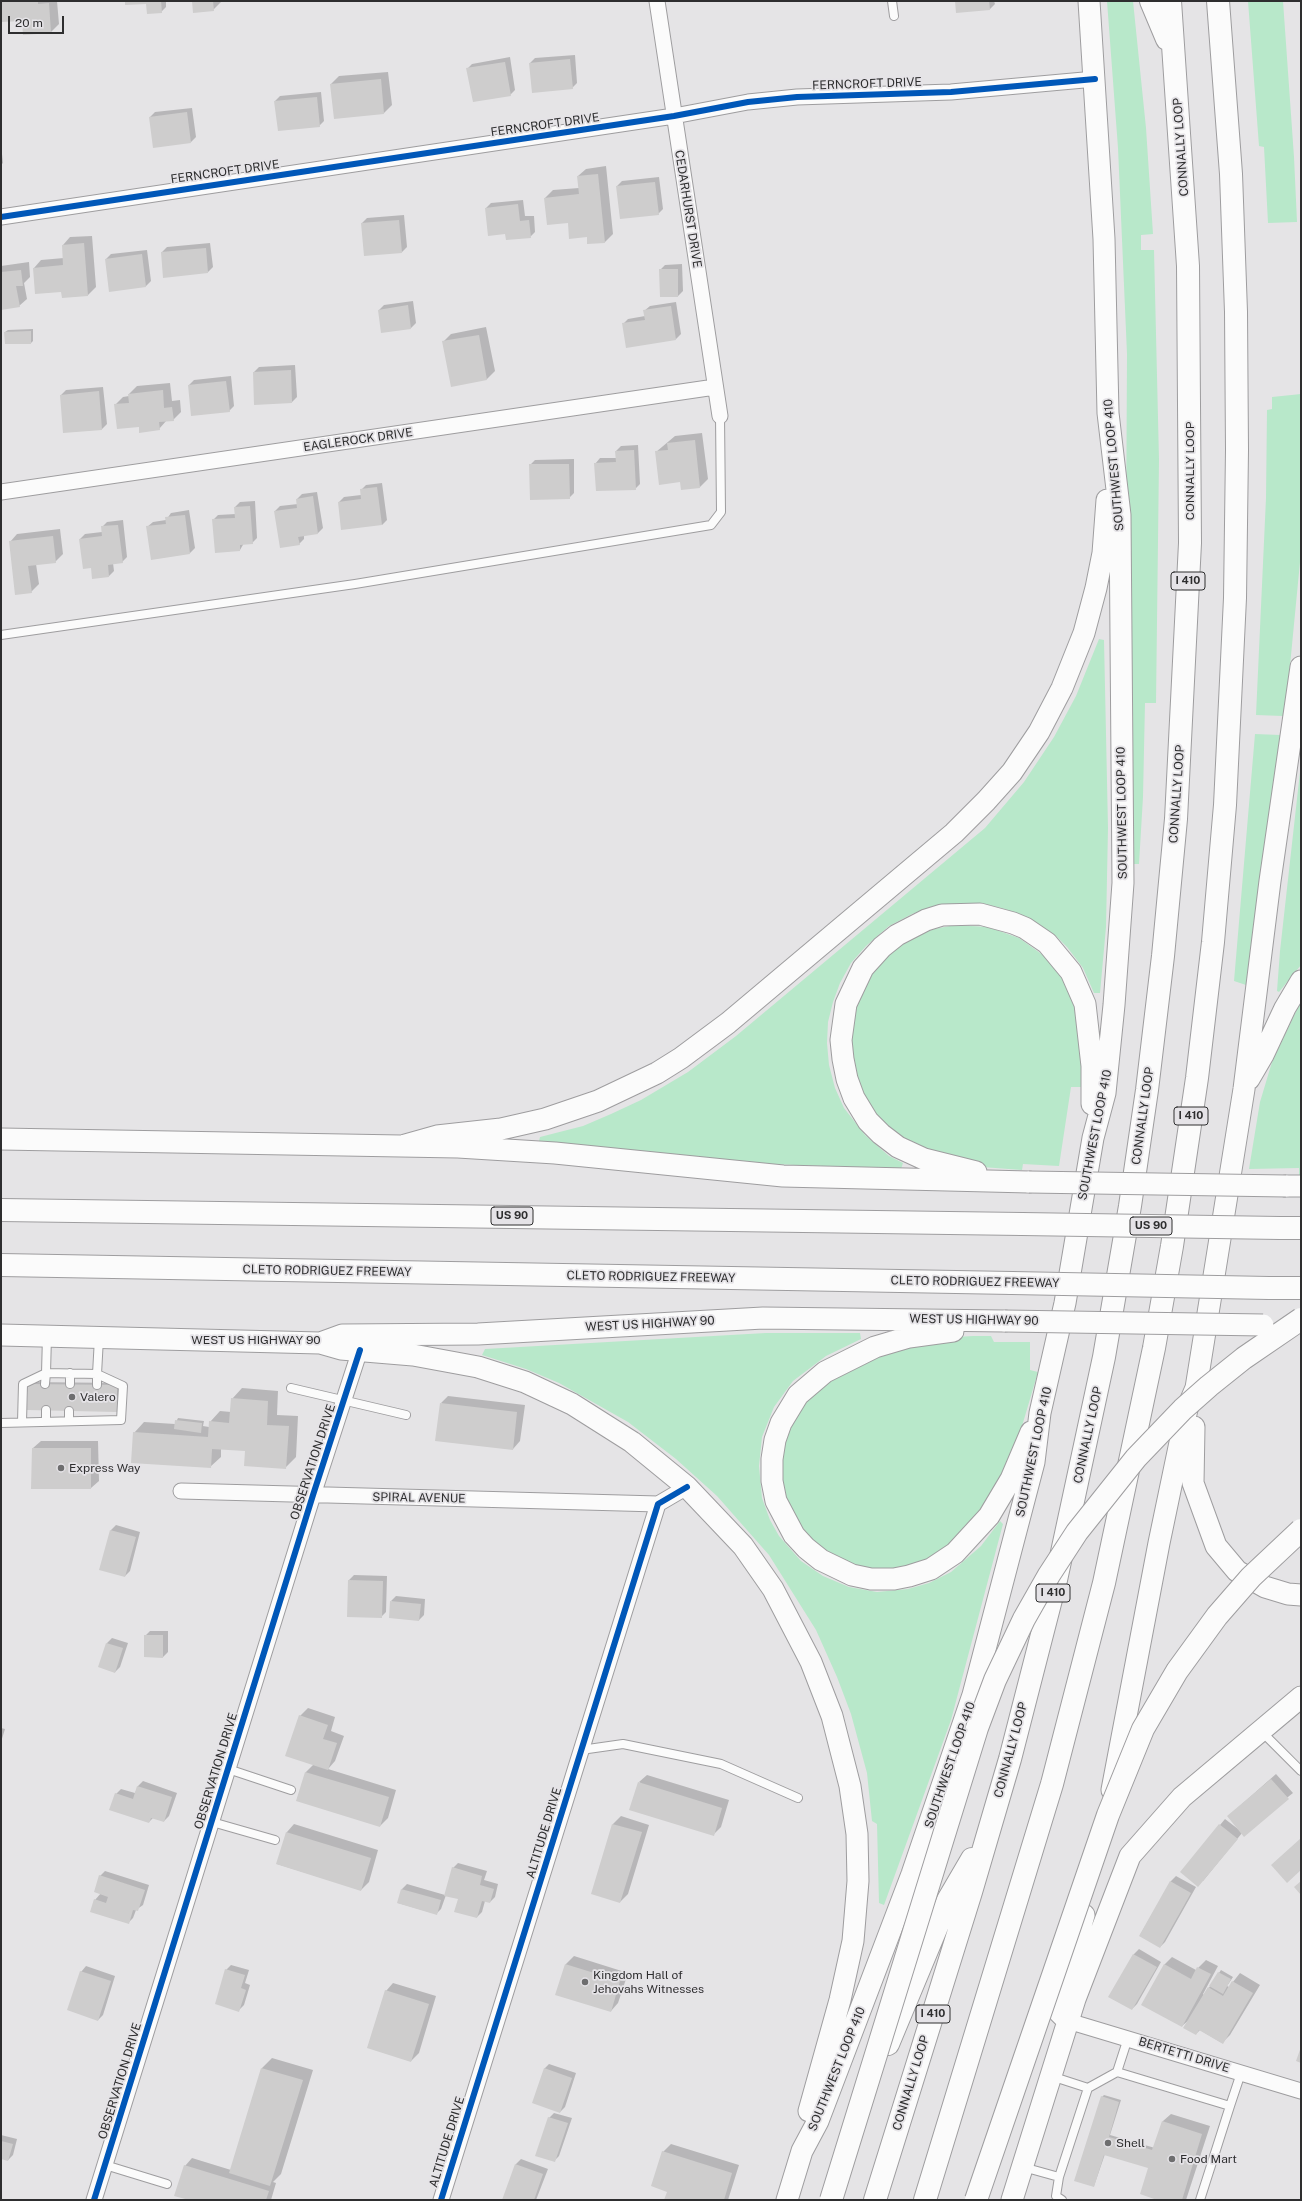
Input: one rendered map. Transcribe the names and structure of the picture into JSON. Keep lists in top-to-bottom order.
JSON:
{
  "streets": {
    "highway": [
      "CONNALLY LOOP",
      "I 410",
      "US 90",
      "CLETO RODRIGUEZ FREEWAY"
    ],
    "main road": ["SOUTHWEST LOOP 410", "WEST US HIGHWAY 90"],
    "street": [
      "FERNCROFT DRIVE",
      "CEDARHURST DRIVE",
      "EAGLEROCK DRIVE",
      "OBSERVATION DRIVE",
      "SPIRAL AVENUE",
      "ALTITUDE DRIVE",
      "BERTETTI DRIVE"
    ]
  },
  "crossings": [
    ["FERNCROFT DRIVE", "CEDARHURST DRIVE"],
    ["FERNCROFT DRIVE", "SOUTHWEST LOOP 410"],
    ["CEDARHURST DRIVE", "EAGLEROCK DRIVE"],
    ["OBSERVATION DRIVE", "SPIRAL AVENUE"],
    ["SPIRAL AVENUE", "ALTITUDE DRIVE"]
  ],
  "places": [
    "Valero",
    "Express Way",
    "Kingdom Hall of Jehovahs Witnesses",
    "Shell",
    "Food Mart"
  ],
  "scale_bar": "20 m"
}
